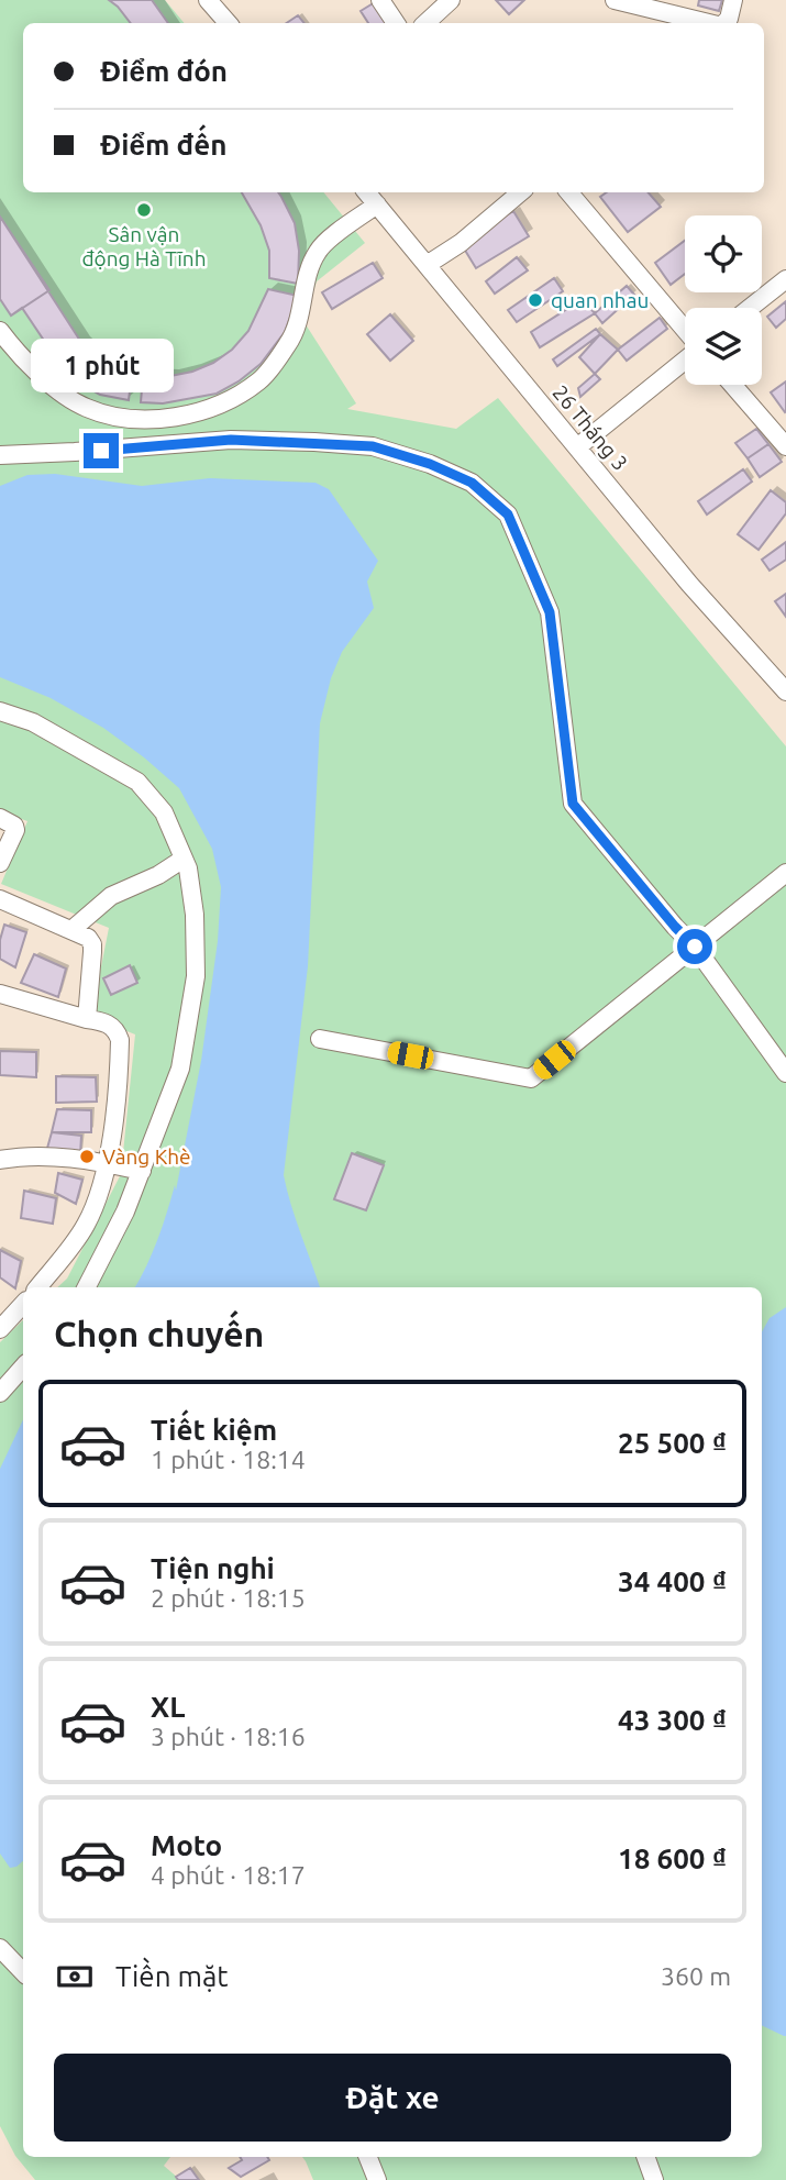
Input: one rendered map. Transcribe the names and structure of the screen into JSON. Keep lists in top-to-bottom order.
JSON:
{
  "streets": {
    "street": ["26 Tháng 3"]
  },
  "places": ["Sân vận động Hà Tĩnh", "quan nhau", "Vàng Khè"],
  "page": {
    "banner": ["Điểm đón", "Điểm đến"],
    "bubble": "1 phút",
    "heading": "Chọn chuyến",
    "list": [
      {
        "name": "Tiết kiệm",
        "note": "1 phút · 18:14",
        "value": "25 500 ₫"
      },
      {
        "name": "Tiện nghi",
        "note": "2 phút · 18:15",
        "value": "34 400 ₫"
      },
      {
        "name": "XL",
        "note": "3 phút · 18:16",
        "value": "43 300 ₫"
      },
      {
        "name": "Moto",
        "note": "4 phút · 18:17",
        "value": "18 600 ₫"
      }
    ],
    "pay": ["Tiền mặt", "360 m"],
    "buttons": "Đặt xe"
  }
}
